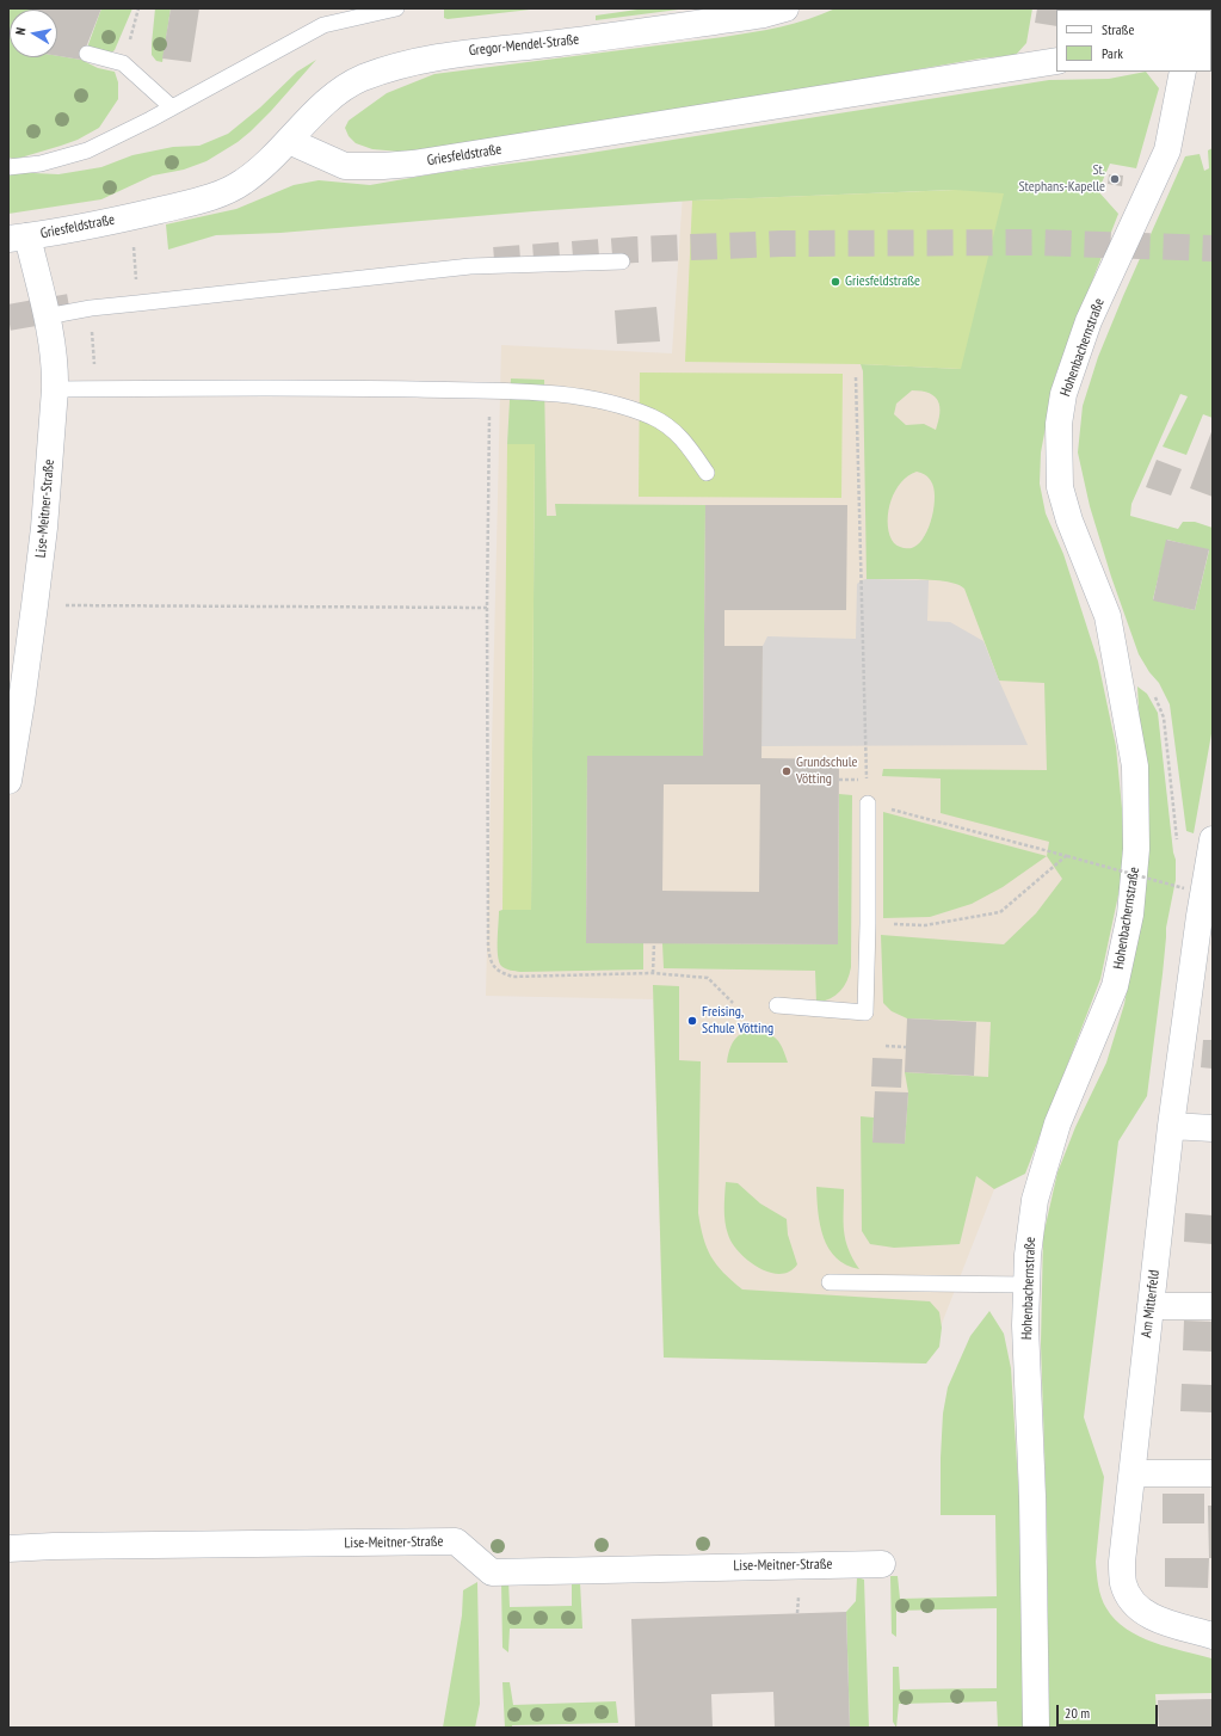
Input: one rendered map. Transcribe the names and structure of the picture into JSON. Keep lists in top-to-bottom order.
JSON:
{
  "streets": {
    "street": [
      "Gregor-Mendel-Straße",
      "Griesfeldstraße",
      "Hohenbachernstraße",
      "Lise-Meitner-Straße",
      "Am Mitterfeld"
    ]
  },
  "crossings": [
    ["Gregor-Mendel-Straße", "Griesfeldstraße"],
    ["Griesfeldstraße", "Lise-Meitner-Straße"]
  ],
  "places": [
    "St. Stephans-Kapelle",
    "Griesfeldstraße",
    "Grundschule Vötting",
    "Freising, Schule Vötting"
  ],
  "legend": ["Straße", "Park"],
  "scale_bar": "20 m",
  "north": "left"
}
